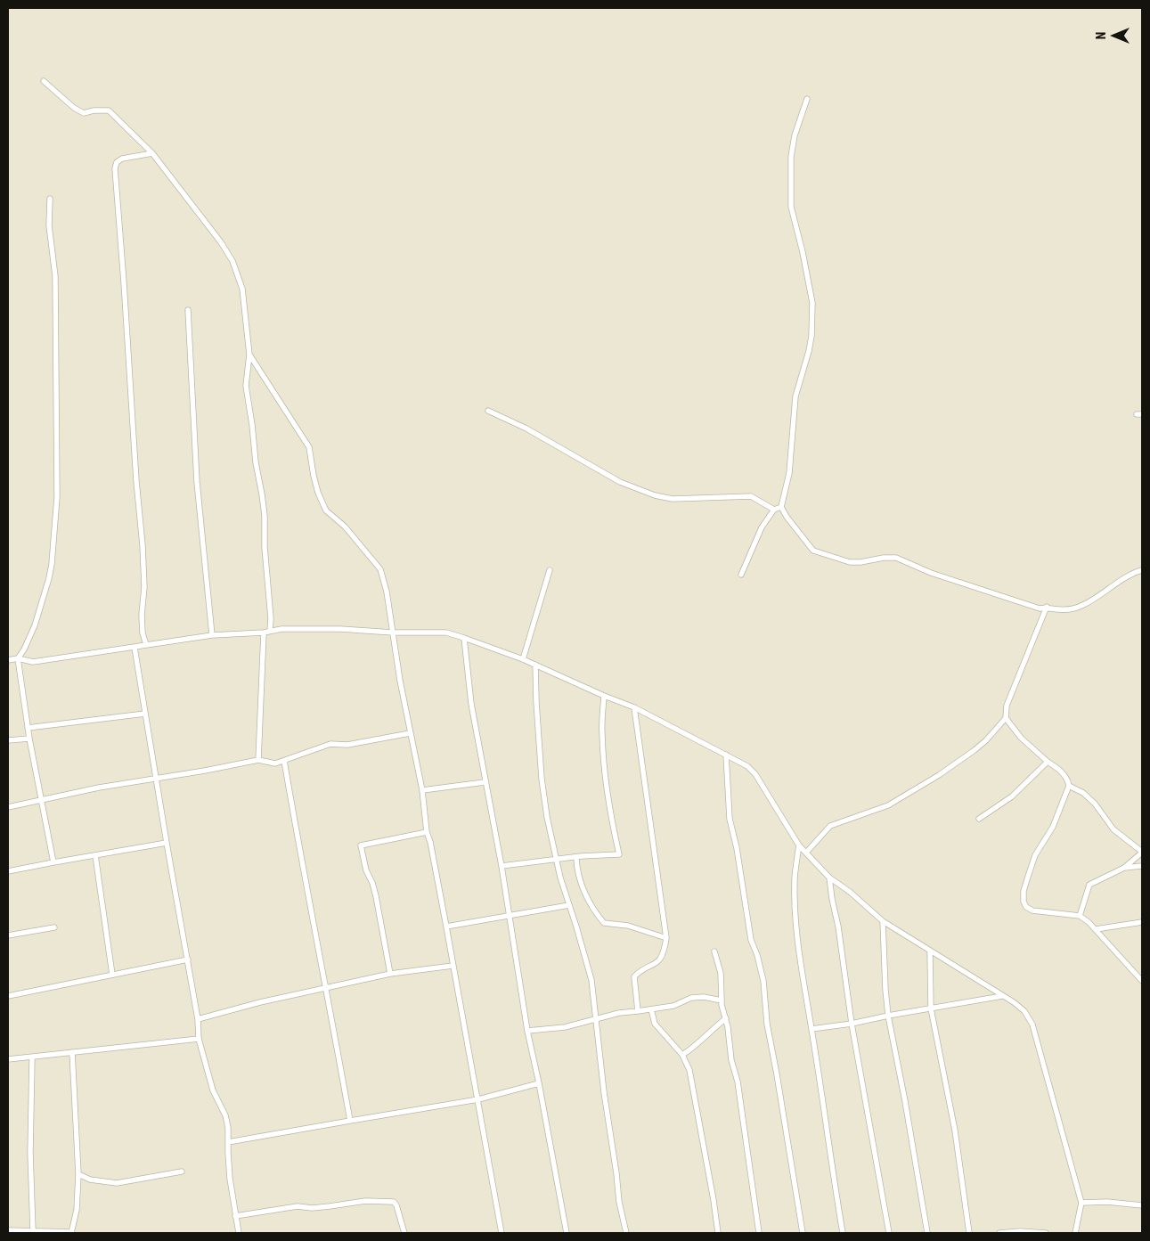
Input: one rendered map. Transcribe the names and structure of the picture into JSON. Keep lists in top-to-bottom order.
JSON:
{
  "north": "left"
}
